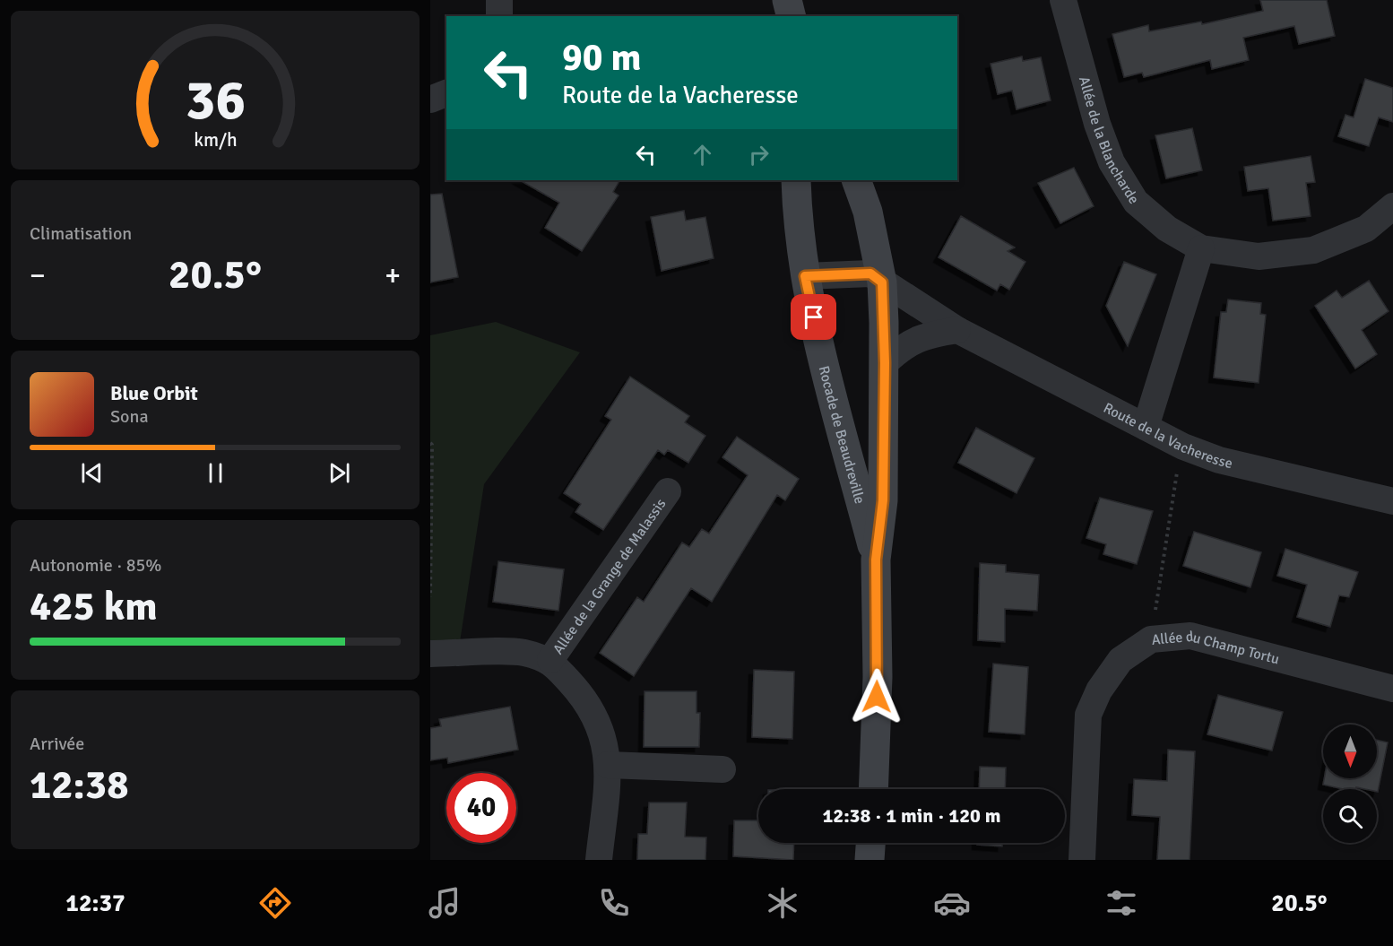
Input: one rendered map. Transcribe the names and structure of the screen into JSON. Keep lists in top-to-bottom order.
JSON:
{
  "streets": {
    "street": [
      "Allée de la Blancharde",
      "Rocade de Beaudreville",
      "Route de la Vacheresse",
      "Allée de la Grange de Malassis",
      "Allée du Champ Tortu"
    ]
  },
  "crossings": [
    ["Rocade de Beaudreville", "Route de la Vacheresse"]
  ],
  "north": "bottom",
  "page": {
    "turn": ["90 m", "Route de la Vacheresse"],
    "tile": [
      "Climatisation",
      ["Autonomie · 85%", "425 km"],
      ["Arrivée", "12:38"]
    ],
    "heat": ["−", "20.5°", "+"],
    "song": ["Blue Orbit", "Sona"],
    "limit": "40",
    "trip": "12:38 · 1 min · 120 m",
    "tabs": ["12:37", "20.5°"],
    "gauge": ["36", "km/h"]
  }
}
